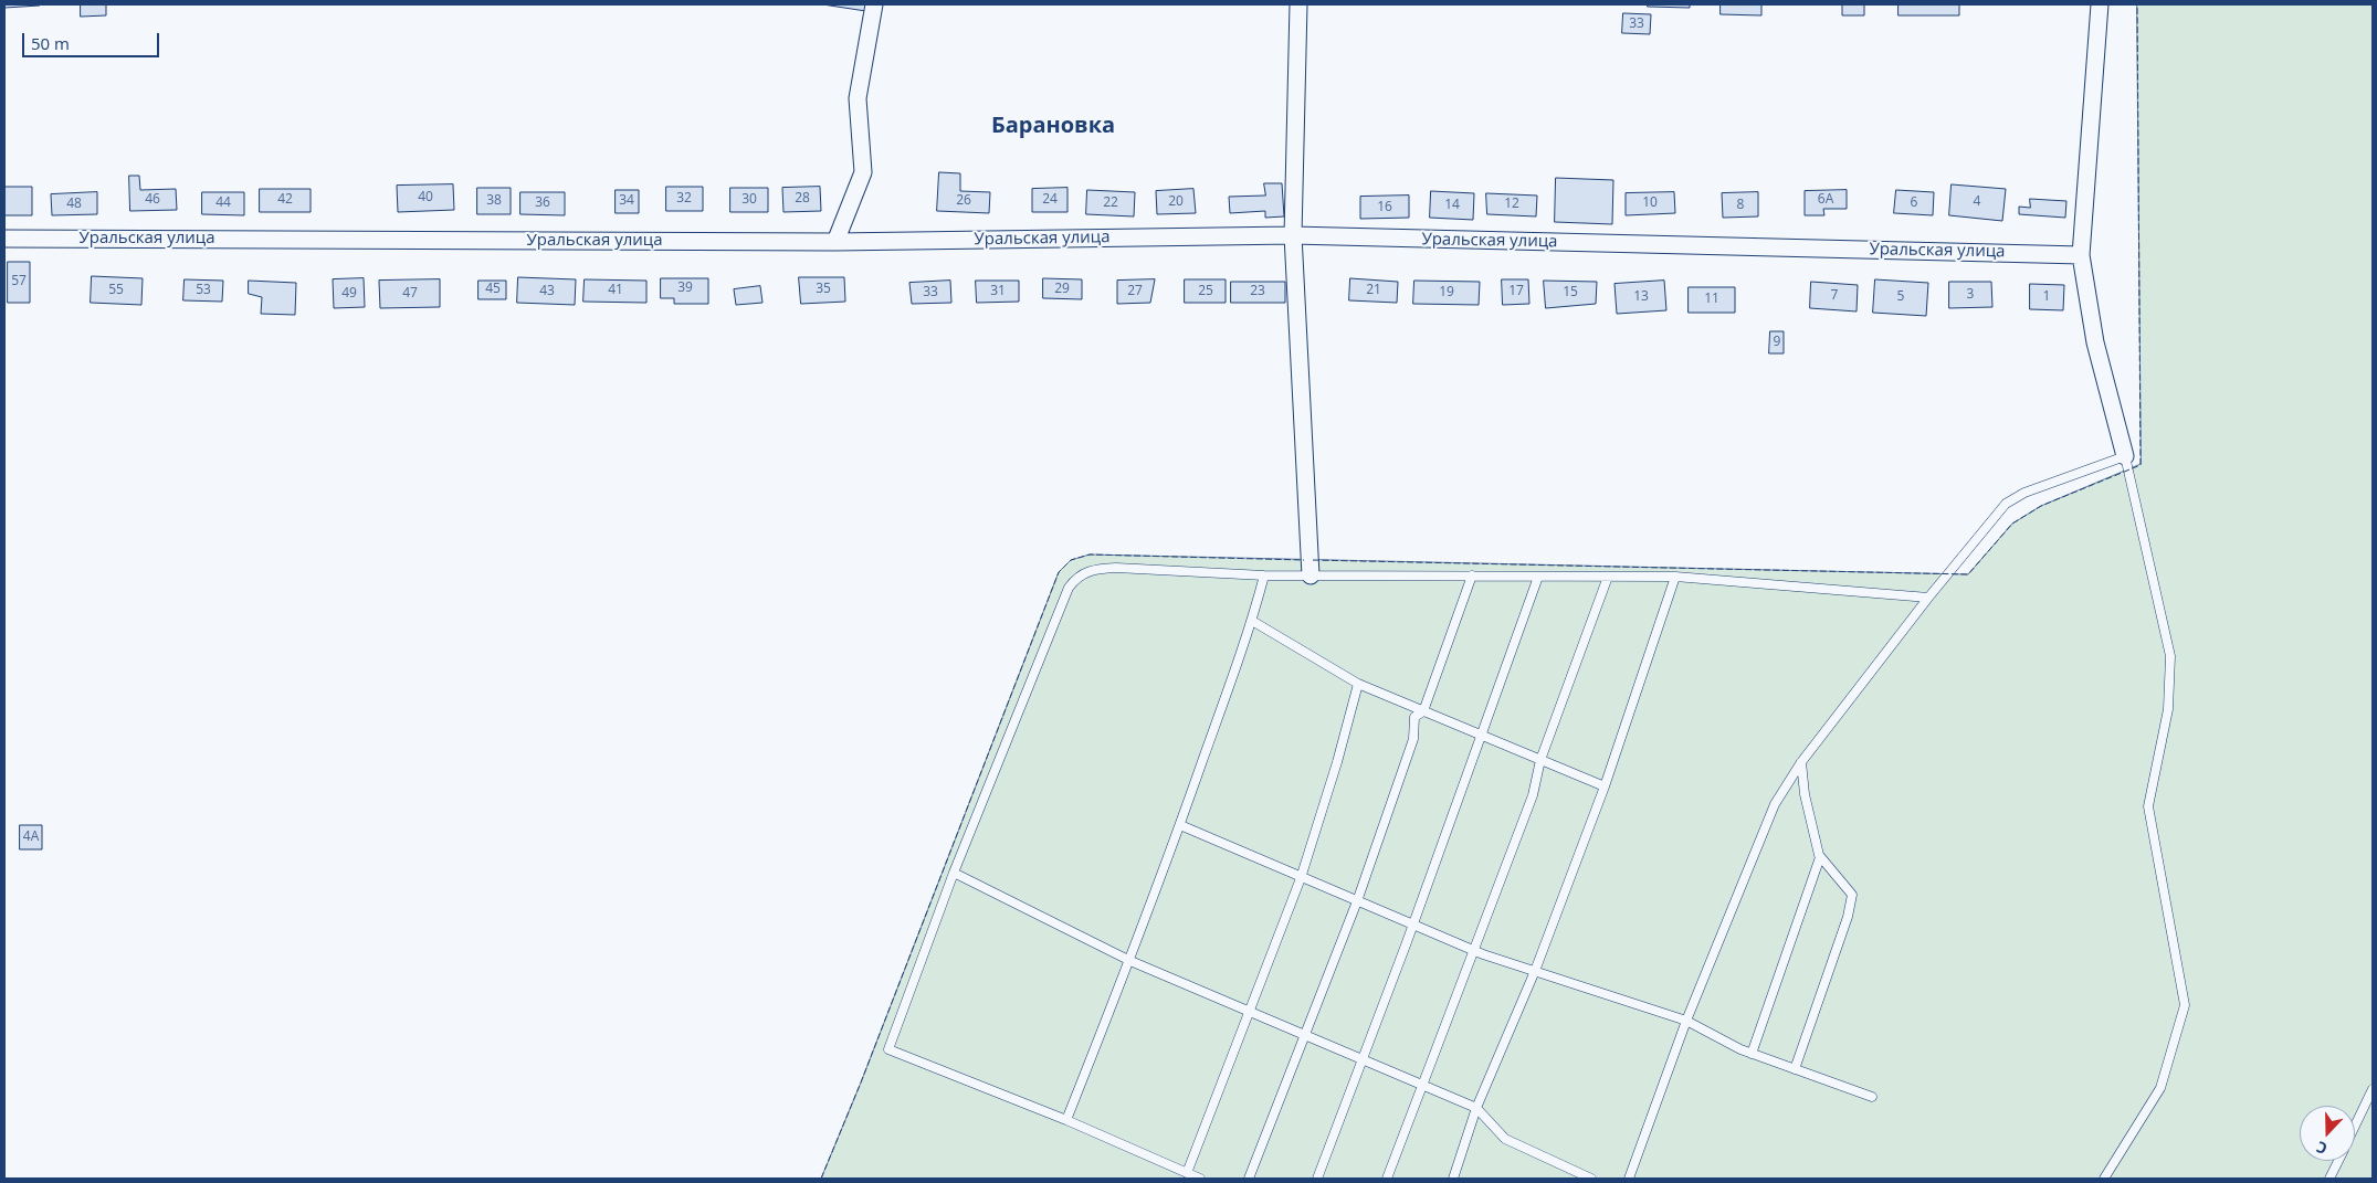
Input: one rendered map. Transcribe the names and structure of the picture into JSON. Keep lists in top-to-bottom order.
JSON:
{
  "streets": {
    "street": ["Уральская улица"]
  },
  "districts": ["Барановка"],
  "house_numbers": [
    "33",
    "40",
    "32",
    "28",
    "46",
    "42",
    "30",
    "24",
    "6А",
    "38",
    "34",
    "26",
    "20",
    "4",
    "44",
    "36",
    "22",
    "10",
    "6",
    "48",
    "12",
    "14",
    "8",
    "16",
    "57",
    "39",
    "45",
    "35",
    "29",
    "55",
    "53",
    "41",
    "21",
    "43",
    "31",
    "27",
    "25",
    "23",
    "17",
    "33",
    "19",
    "15",
    "49",
    "47",
    "3",
    "7",
    "13",
    "5",
    "1",
    "11",
    "9",
    "4А"
  ],
  "scale_bar": "50 m",
  "north": "bottom"
}
